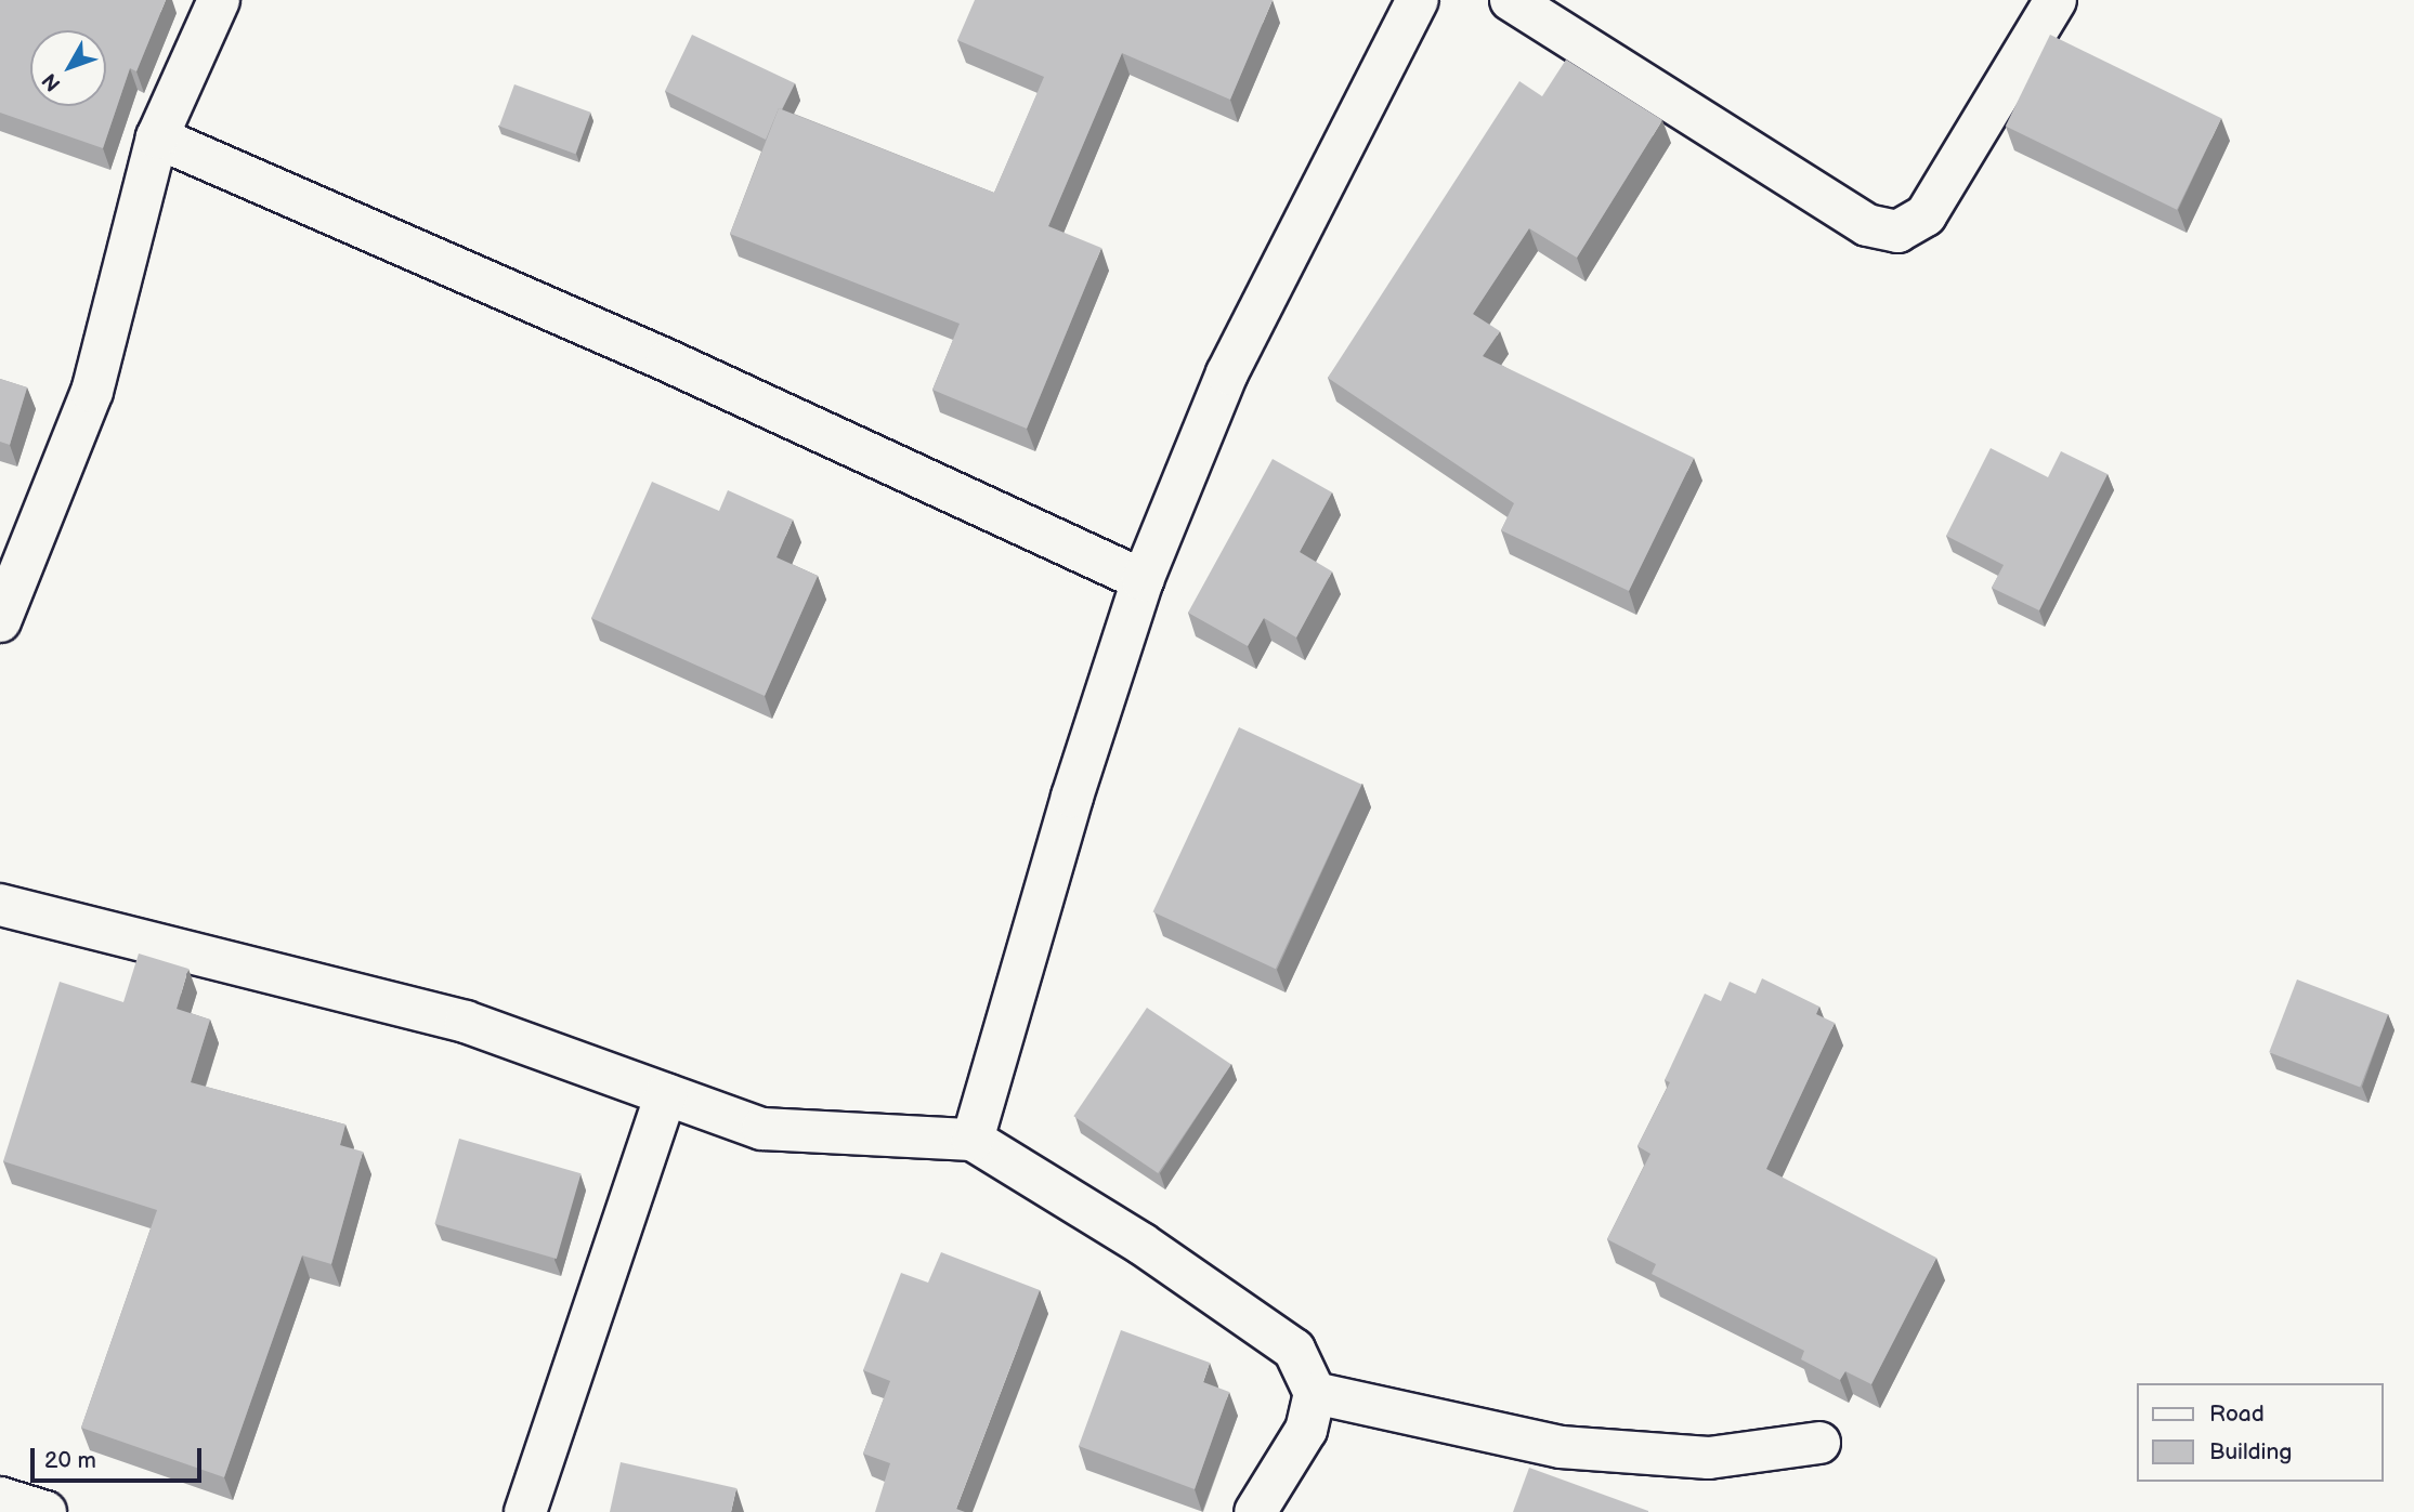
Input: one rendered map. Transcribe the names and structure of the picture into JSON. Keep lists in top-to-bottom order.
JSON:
{
  "legend": ["Road", "Building"],
  "scale_bar": "20 m",
  "north": "bottom left"
}
